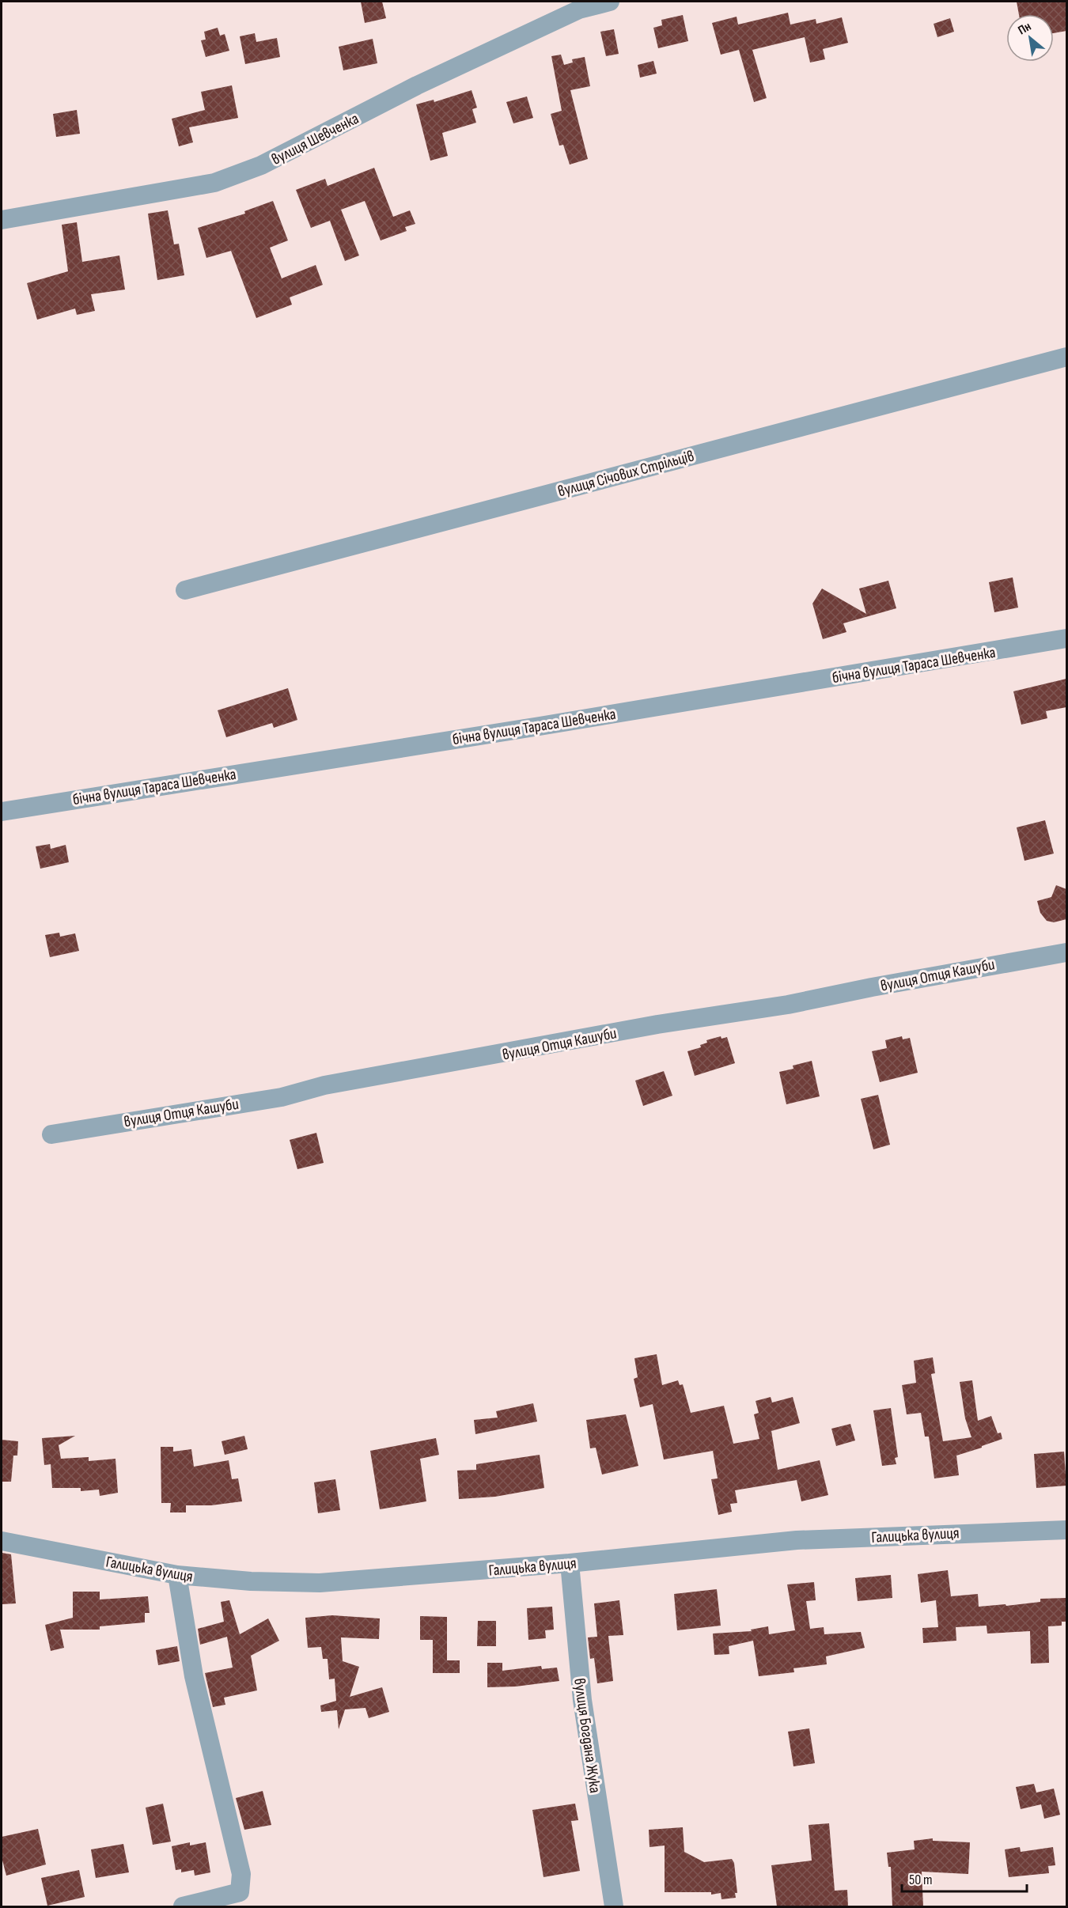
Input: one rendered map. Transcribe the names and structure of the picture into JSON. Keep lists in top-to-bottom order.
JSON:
{
  "streets": {
    "street": [
      "вулиця Шевченка",
      "вулиця Січових Стрільців",
      "бічна вулиця Тараса Шевченка",
      "вулиця Отця Кашуби",
      "Галицька вулиця",
      "вулиця Богдана Жука"
    ]
  },
  "crossings": [
    ["Галицька вулиця", "вулиця Богдана Жука"]
  ],
  "scale_bar": "50 m",
  "north": "top left"
}
